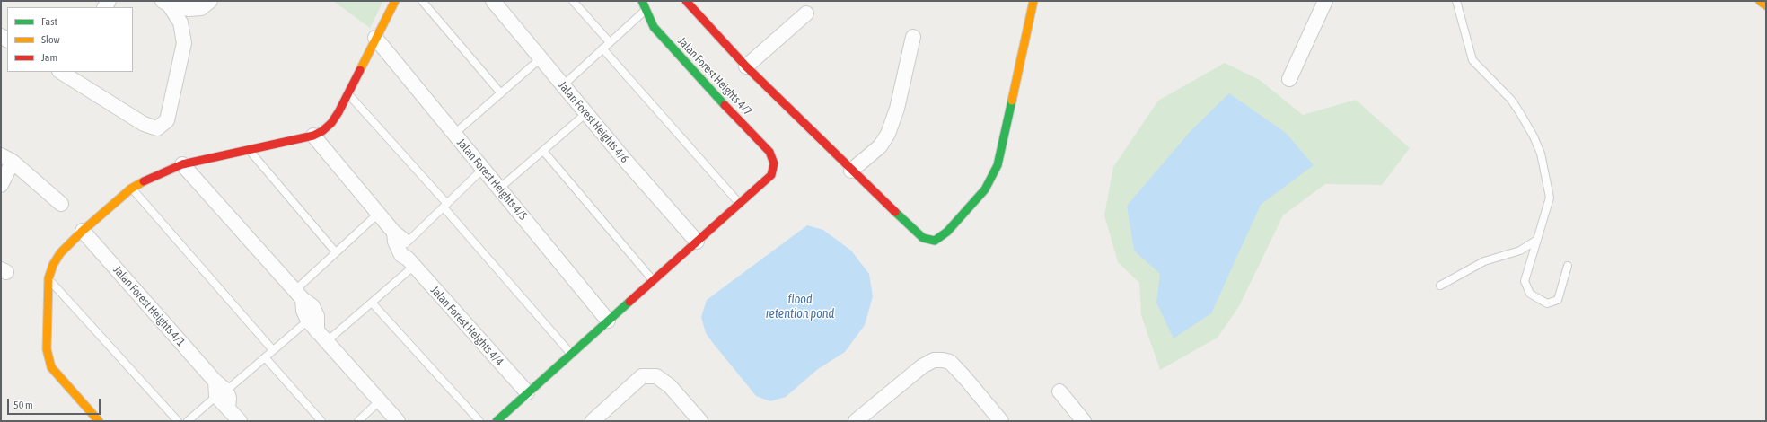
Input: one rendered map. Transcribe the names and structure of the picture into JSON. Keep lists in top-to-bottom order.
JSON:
{
  "streets": {
    "street": [
      "Jalan Forest Heights 4/7",
      "Jalan Forest Heights 4/6",
      "Jalan Forest Heights 4/5",
      "Jalan Forest Heights 4/1",
      "Jalan Forest Heights 4/4"
    ]
  },
  "water": ["flood retention pond"],
  "legend": ["Fast", "Slow", "Jam"],
  "scale_bar": "50 m"
}
